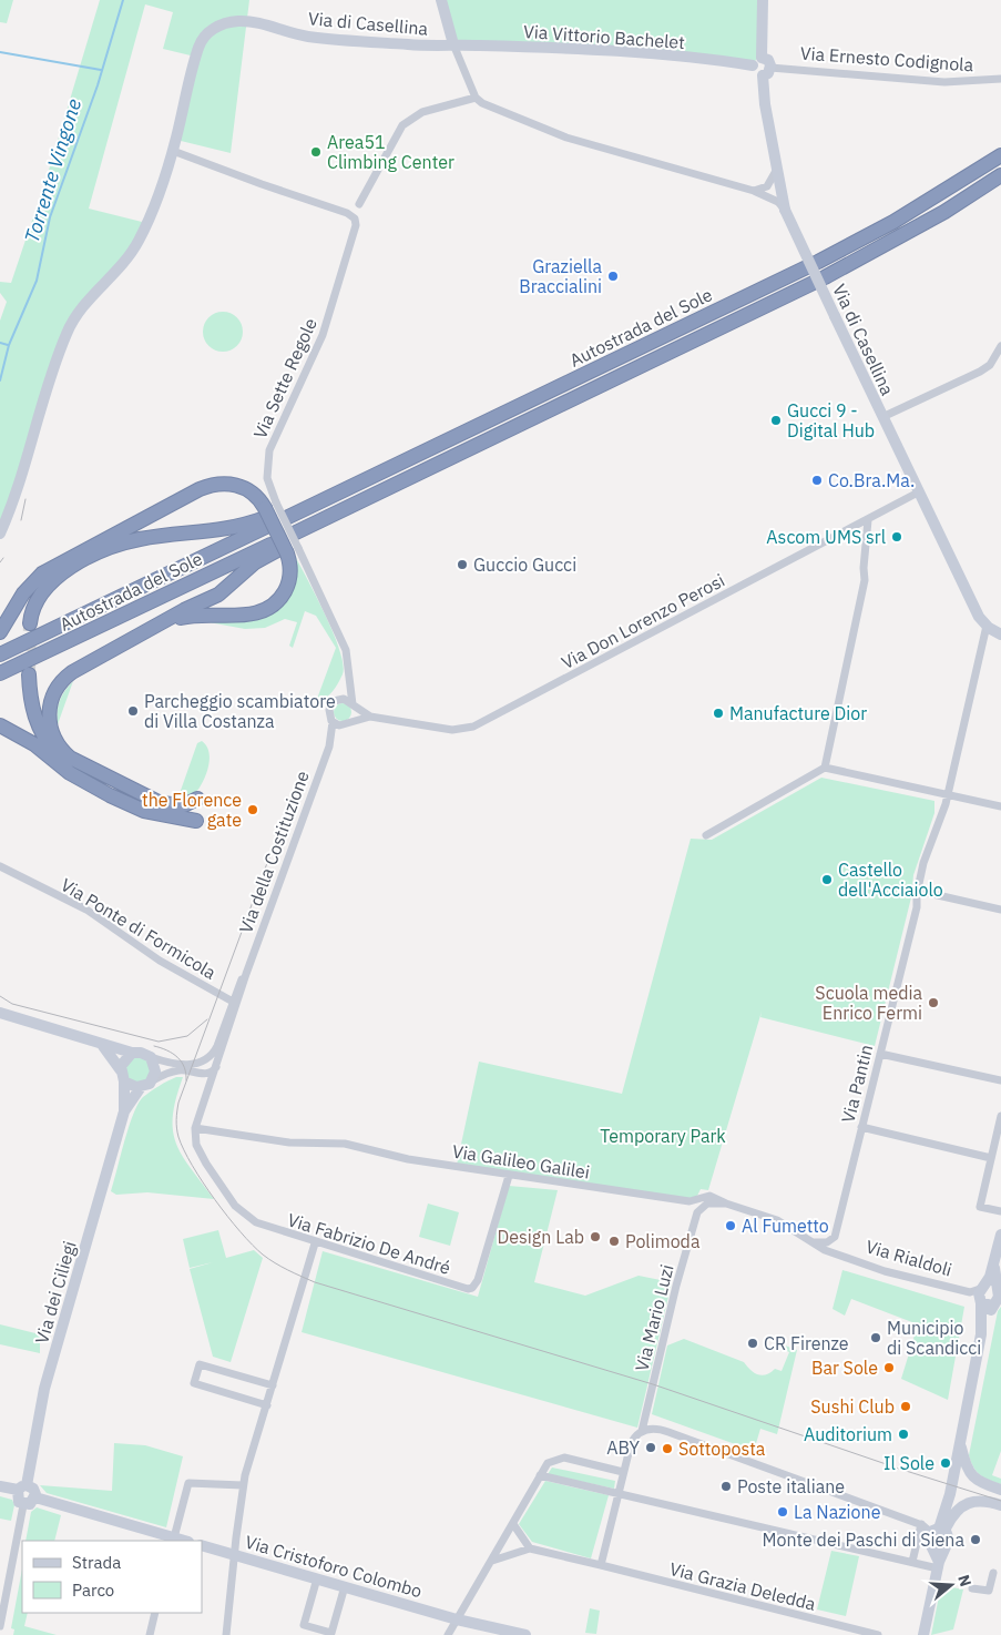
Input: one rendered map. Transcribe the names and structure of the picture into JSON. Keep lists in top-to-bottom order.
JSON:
{
  "streets": {
    "highway": ["Autostrada del Sole"],
    "street": [
      "Via di Casellina",
      "Via Vittorio Bachelet",
      "Via Ernesto Codignola",
      "Via Sette Regole",
      "Via Don Lorenzo Perosi",
      "Via della Costituzione",
      "Via Ponte di Formicola",
      "Via Pantin",
      "Via Galileo Galilei",
      "Via Fabrizio De André",
      "Via Rialdoli",
      "Via dei Ciliegi",
      "Via Mario Luzi",
      "Via Cristoforo Colombo",
      "Via Grazia Deledda"
    ]
  },
  "crossings": [
    ["Via di Casellina", "Via Vittorio Bachelet"],
    ["Via di Casellina", "Via Ernesto Codignola"],
    ["Via di Casellina", "Via Sette Regole"],
    ["Autostrada del Sole", "Via Sette Regole"],
    ["Via Don Lorenzo Perosi", "Via della Costituzione"],
    ["Via della Costituzione", "Via Ponte di Formicola"],
    ["Via della Costituzione", "Via Galileo Galilei"],
    ["Via della Costituzione", "Via Fabrizio De André"],
    ["Via della Costituzione", "Via dei Ciliegi"],
    ["Via Pantin", "Via Galileo Galilei"],
    ["Via Galileo Galilei", "Via Fabrizio De André"],
    ["Via Galileo Galilei", "Via Rialdoli"],
    ["Via Galileo Galilei", "Via Mario Luzi"],
    ["Via Mario Luzi", "Via Grazia Deledda"]
  ],
  "water": ["Torrente Vingone"],
  "parks": ["Temporary Park"],
  "places": [
    "Area51 Climbing Center",
    "Graziella Braccialini",
    "Gucci 9 - Digital Hub",
    "Co.Bra.Ma.",
    "Ascom UMS srl",
    "Guccio Gucci",
    "Parcheggio scambiatore di Villa Costanza",
    "Manufacture Dior",
    "the Florence gate",
    "Castello dell'Acciaiolo",
    "Scuola media Enrico Fermi",
    "Al Fumetto",
    "Design Lab",
    "Polimoda",
    "Municipio di Scandicci",
    "CR Firenze",
    "Bar Sole",
    "Sushi Club",
    "Auditorium",
    "ABY",
    "Sottoposta",
    "Il Sole",
    "Poste italiane",
    "La Nazione",
    "Monte dei Paschi di Siena"
  ],
  "legend": ["Strada", "Parco"],
  "north": "right"
}
